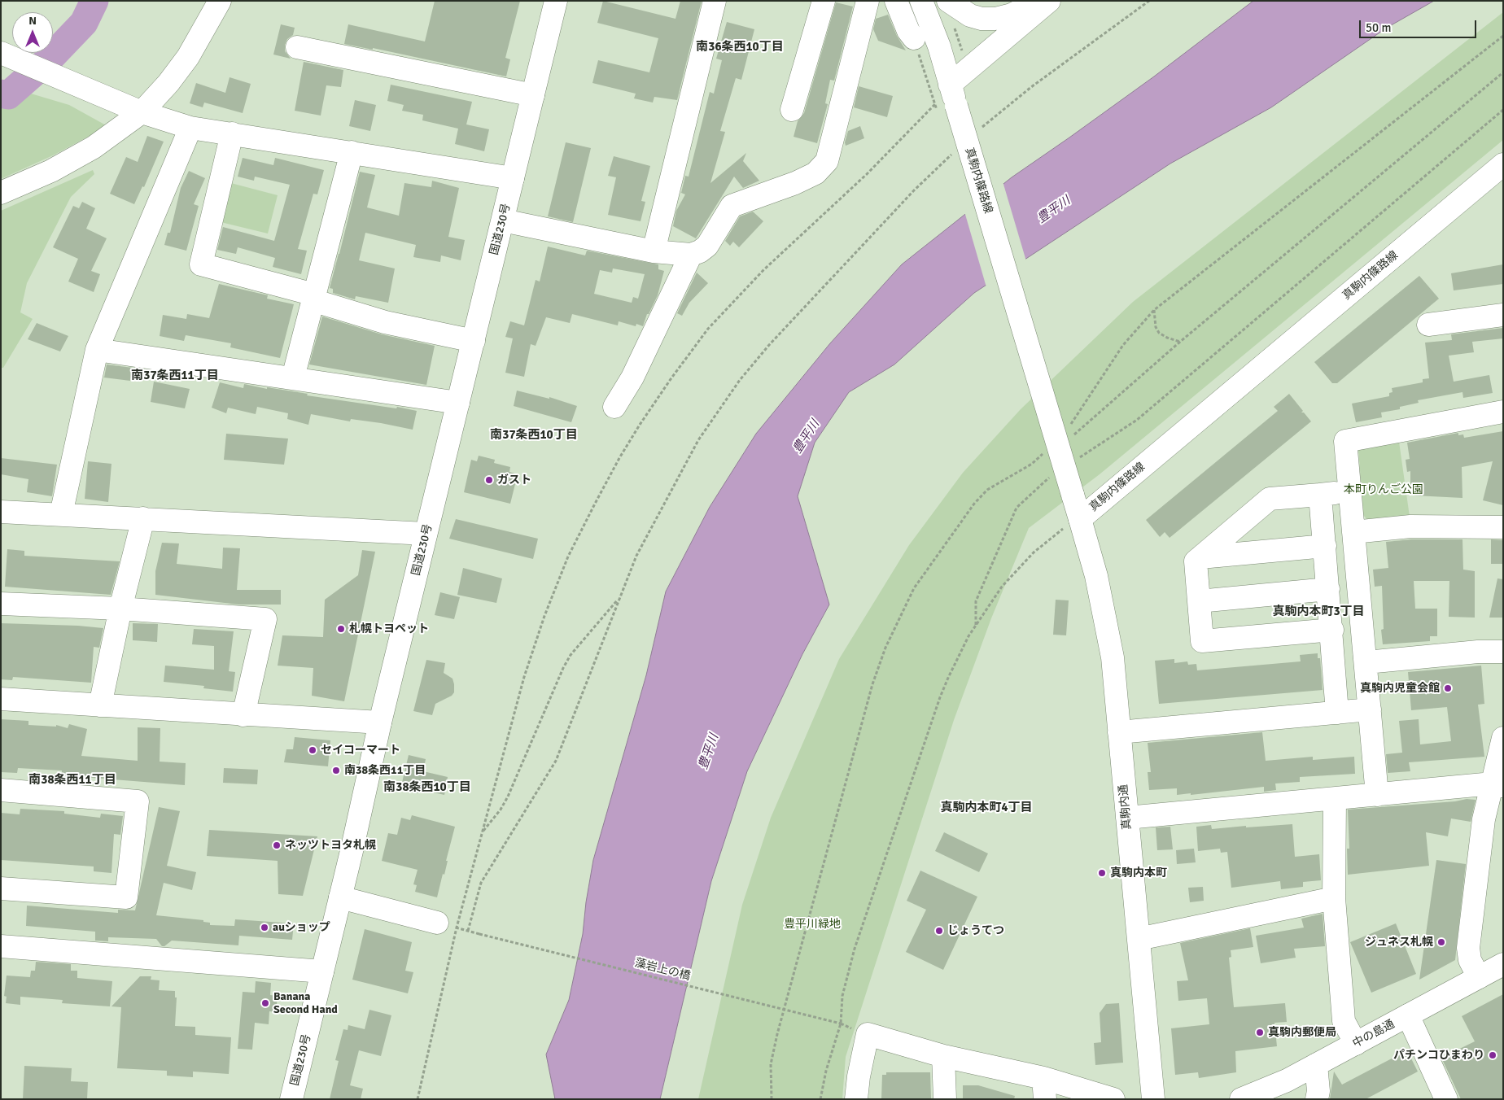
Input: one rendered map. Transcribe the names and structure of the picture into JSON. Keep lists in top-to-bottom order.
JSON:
{
  "streets": {
    "main road": [
      "真駒内篠路線",
      "国道230号",
      "真駒内通",
      "中の島通"
    ],
    "path": ["藻岩上の橋"]
  },
  "crossings": [
    ["真駒内篠路線", "真駒内通"]
  ],
  "districts": [
    "南36条西10丁目",
    "南37条西11丁目",
    "南37条西10丁目",
    "真駒内本町3丁目",
    "南38条西11丁目",
    "南38条西10丁目",
    "真駒内本町4丁目"
  ],
  "water": ["豊平川"],
  "parks": ["本町りんご公園", "豊平川緑地"],
  "places": [
    "ガスト",
    "札幌トヨペット",
    "真駒内児童会館",
    "セイコーマート",
    "南38条西11丁目",
    "ネッツトヨタ札幌",
    "真駒内本町",
    "auショップ",
    "じょうてつ",
    "ジュネス札幌",
    "Banana Second Hand",
    "真駒内郵便局",
    "パチンコひまわり"
  ],
  "scale_bar": "50 m",
  "north": "top"
}
